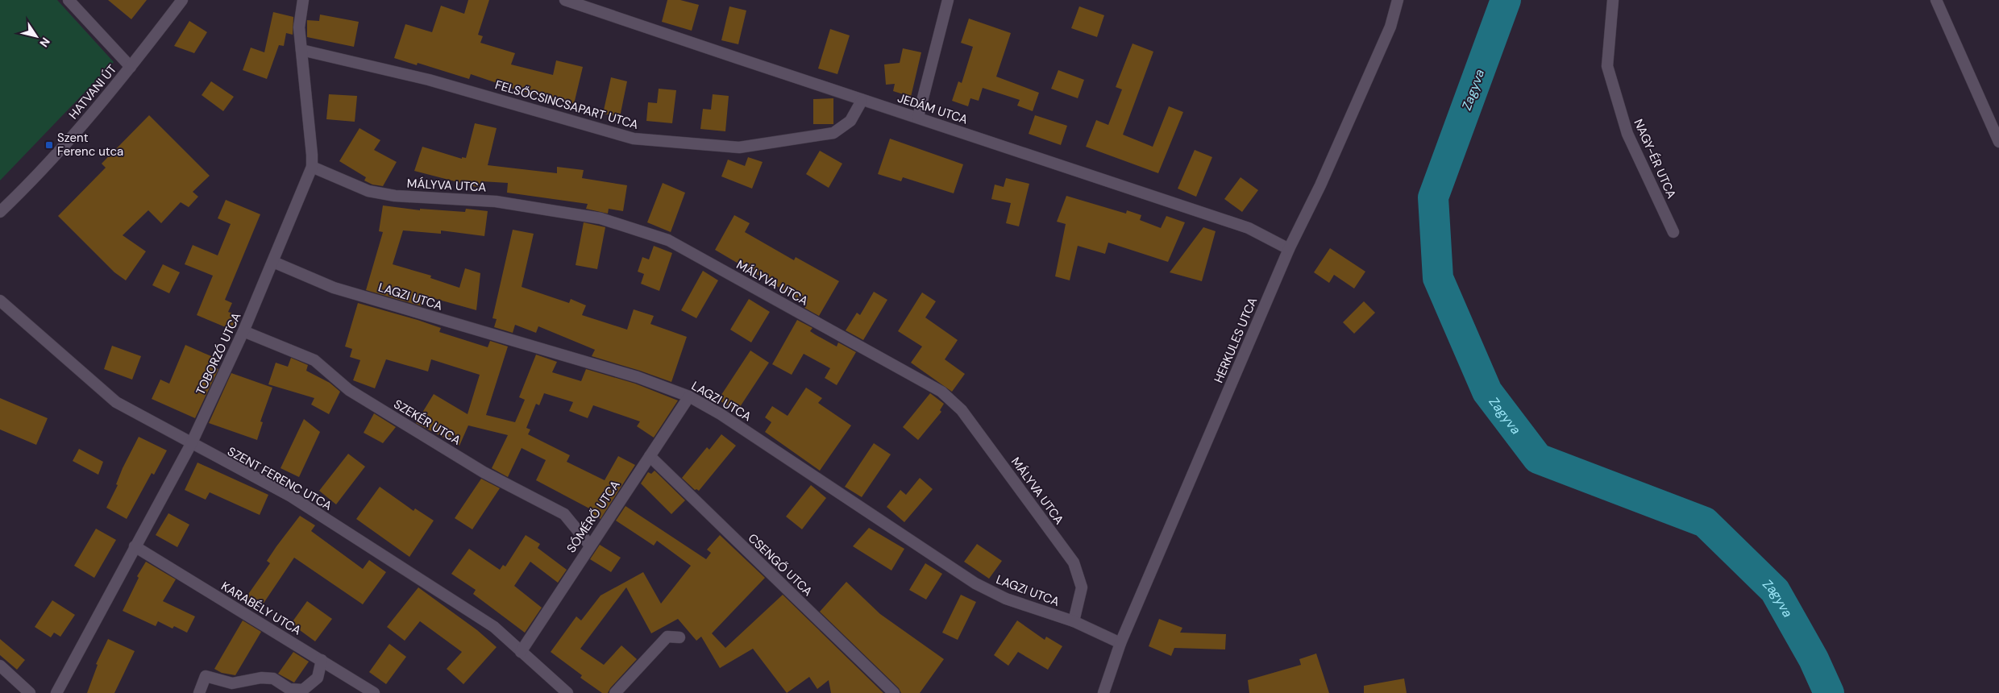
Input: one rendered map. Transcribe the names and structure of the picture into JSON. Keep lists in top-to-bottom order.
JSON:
{
  "streets": {
    "street": [
      "HATVANI ÚT",
      "FELSŐCSINCSAPART UTCA",
      "JEDÁM UTCA",
      "NAGY-ÉR UTCA",
      "MÁLYVA UTCA",
      "LAGZI UTCA",
      "HERKULES UTCA",
      "TOBORZÓ UTCA",
      "SZEKÉR UTCA",
      "SZENT FERENC UTCA",
      "SÓMÉRŐ UTCA",
      "CSENGŐ UTCA",
      "KARABÉLY UTCA"
    ]
  },
  "crossings": [
    ["FELSŐCSINCSAPART UTCA", "JEDÁM UTCA"],
    ["FELSŐCSINCSAPART UTCA", "TOBORZÓ UTCA"],
    ["JEDÁM UTCA", "HERKULES UTCA"],
    ["MÁLYVA UTCA", "LAGZI UTCA"],
    ["MÁLYVA UTCA", "TOBORZÓ UTCA"],
    ["LAGZI UTCA", "HERKULES UTCA"],
    ["LAGZI UTCA", "TOBORZÓ UTCA"],
    ["LAGZI UTCA", "SÓMÉRŐ UTCA"],
    ["TOBORZÓ UTCA", "SZEKÉR UTCA"],
    ["TOBORZÓ UTCA", "SZENT FERENC UTCA"],
    ["TOBORZÓ UTCA", "KARABÉLY UTCA"],
    ["SZEKÉR UTCA", "SÓMÉRŐ UTCA"],
    ["SZENT FERENC UTCA", "SÓMÉRŐ UTCA"],
    ["SÓMÉRŐ UTCA", "CSENGŐ UTCA"]
  ],
  "water": ["Zagyva"],
  "places": {
    "transit": ["Szent Ferenc utca"]
  },
  "north": "bottom right"
}
